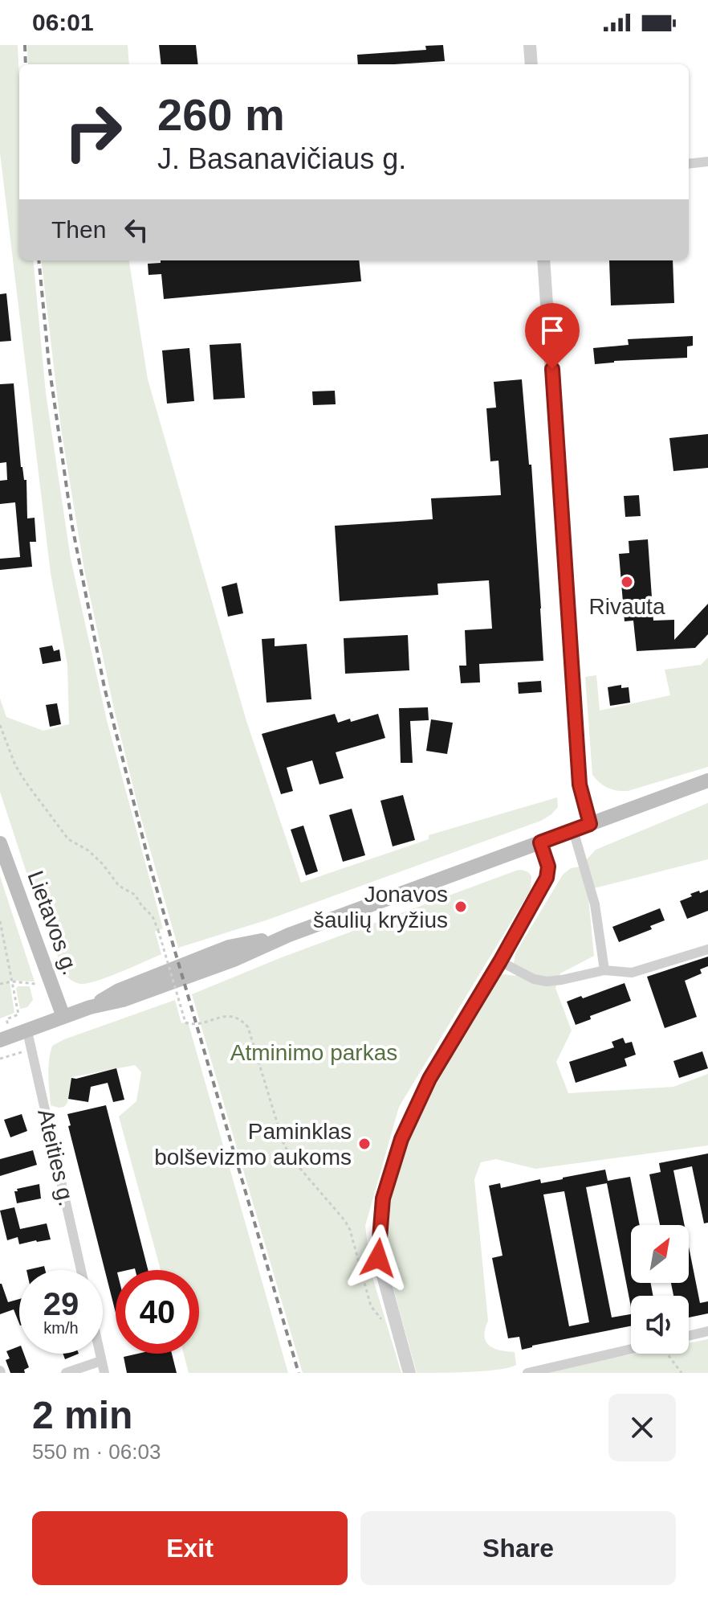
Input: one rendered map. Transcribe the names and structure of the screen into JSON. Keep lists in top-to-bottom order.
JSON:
{
  "streets": {
    "main road": ["Lietavos g."],
    "street": ["Ateities g."]
  },
  "parks": ["Atminimo parkas"],
  "places": ["Rivauta", "Jonavos šaulių kryžius", "Paminklas bolševizmo aukoms"],
  "north": "top right",
  "page": {
    "status": "06:01",
    "turn": ["260 m", "J. Basanavičiaus g."],
    "then": "Then",
    "speed": "29 km/h",
    "limit": "40",
    "heading": ["2 min", "550 m · 06:03"],
    "buttons": ["Exit", "Share"]
  }
}
